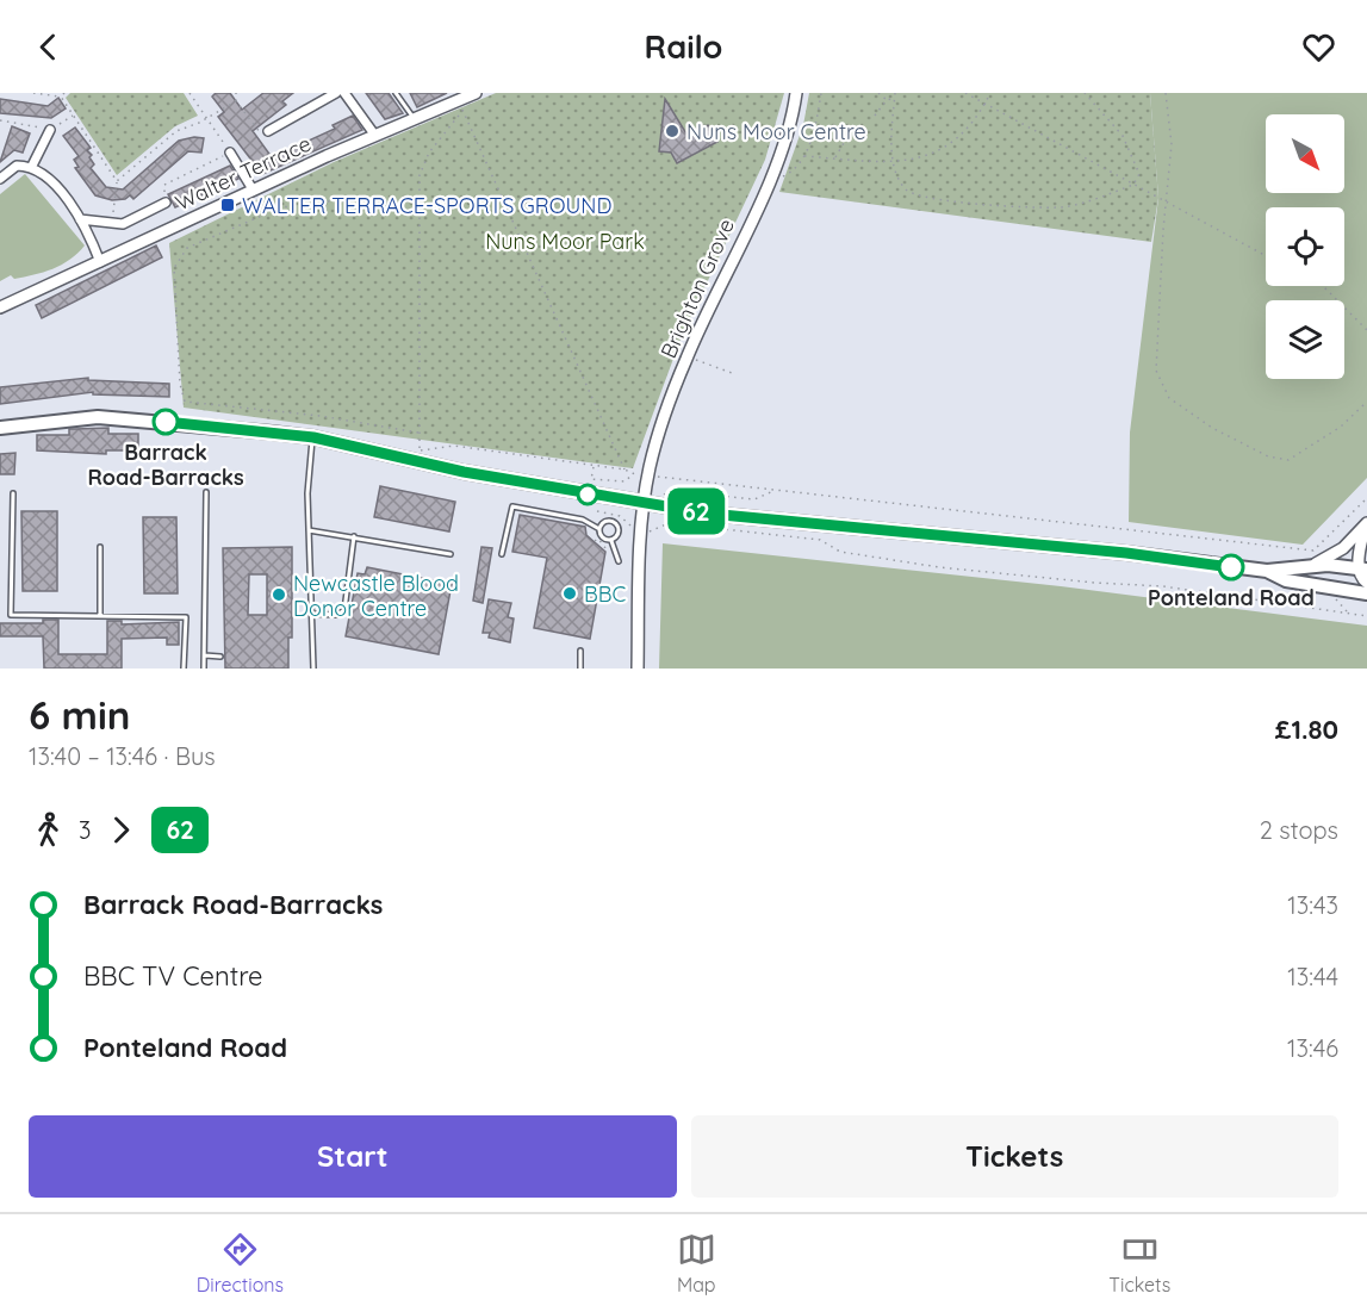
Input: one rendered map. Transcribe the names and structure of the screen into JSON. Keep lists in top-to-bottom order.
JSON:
{
  "streets": {
    "street": ["Walter Terrace", "Brighton Grove"]
  },
  "parks": ["Nuns Moor Park"],
  "places": {
    "other": [
      "Nuns Moor Centre",
      "Barrack Road-Barracks",
      "Ponteland Road",
      "BBC",
      "Newcastle Blood Donor Centre"
    ],
    "transit": ["WALTER TERRACE-SPORTS GROUND"]
  },
  "lines": ["bus line 62"],
  "north": "bottom right",
  "page": {
    "header": "Railo",
    "on_map": "62",
    "heading": ["6 min", "13:40 – 13:46 · Bus", "£1.80"],
    "legs": ["3", "62", "2 stops"],
    "list": [
      {
        "name": "Barrack Road-Barracks",
        "value": "13:43"
      },
      {
        "name": "BBC TV Centre",
        "value": "13:44"
      },
      {
        "name": "Ponteland Road",
        "value": "13:46"
      }
    ],
    "buttons": ["Start", "Tickets"],
    "tabs": ["Directions", "Map", "Tickets"]
  }
}
